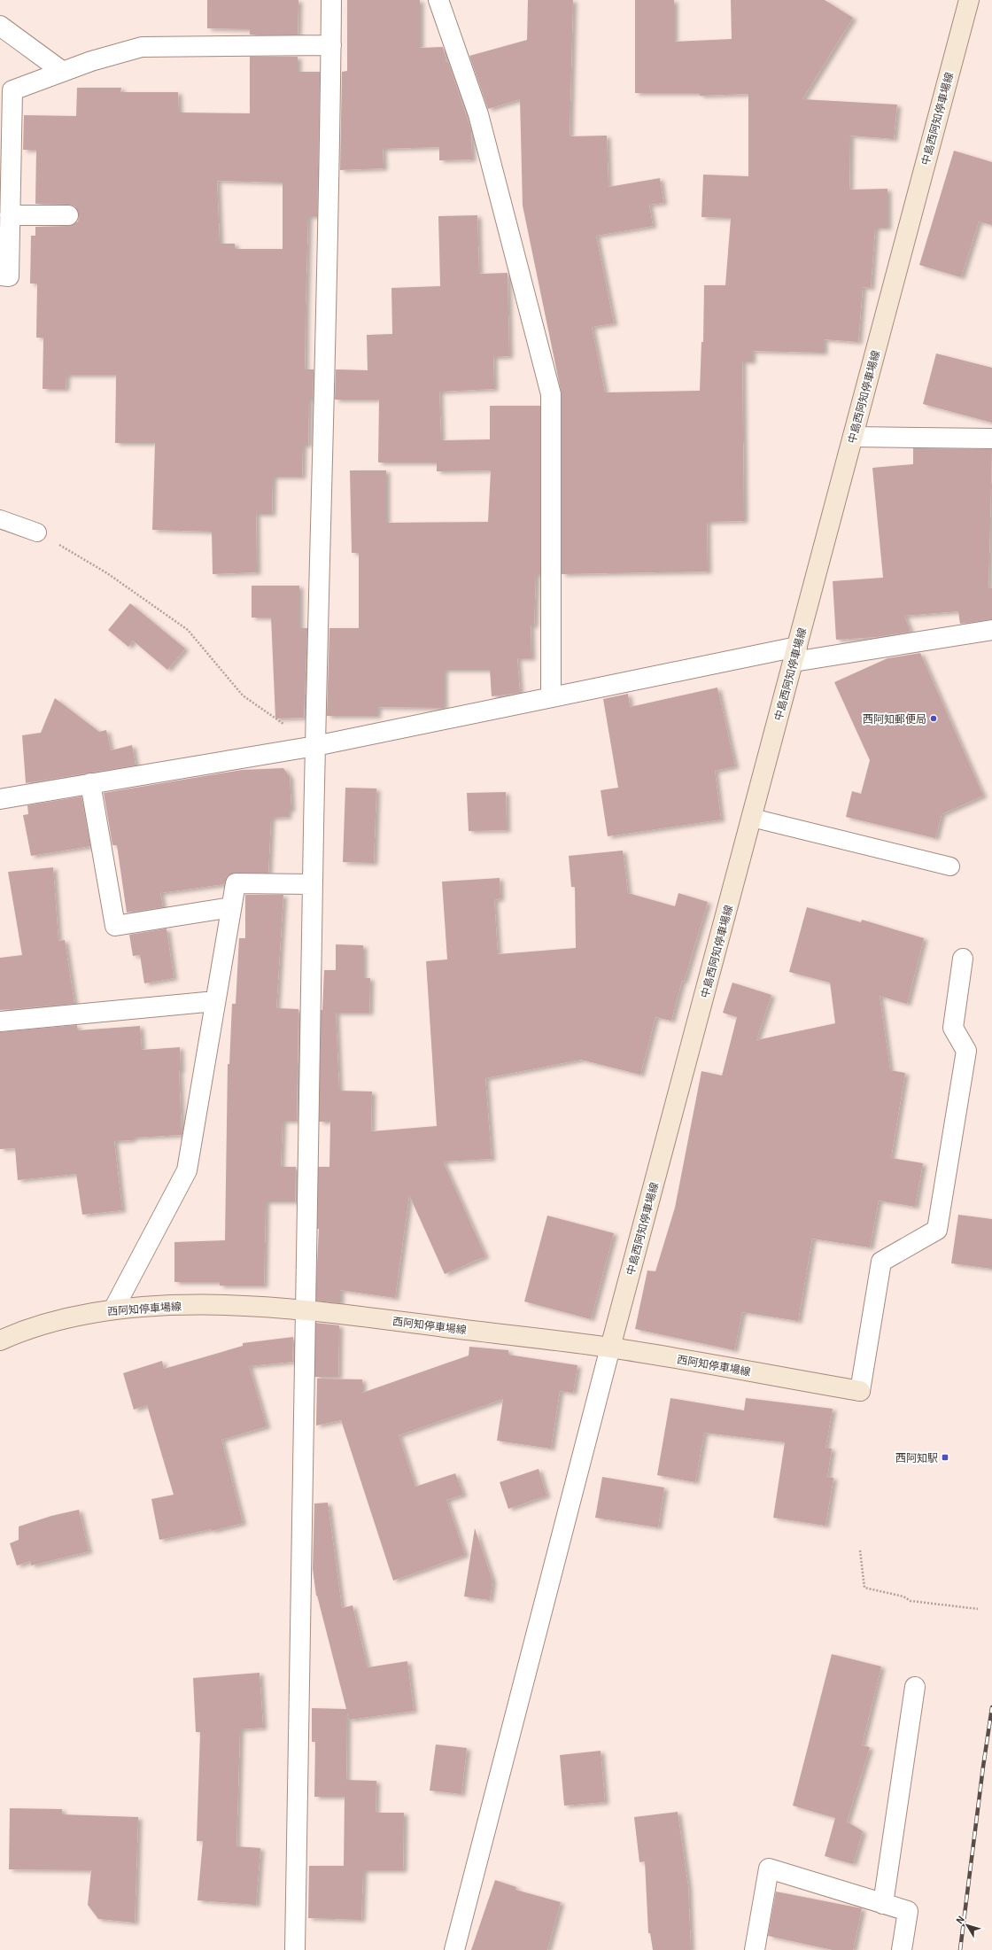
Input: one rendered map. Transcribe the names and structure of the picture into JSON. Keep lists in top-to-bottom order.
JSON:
{
  "streets": {
    "main road": ["中島西阿知停車場線", "西阿知停車場線"]
  },
  "crossings": [
    ["中島西阿知停車場線", "西阿知停車場線"]
  ],
  "places": {
    "other": ["西阿知郵便局"],
    "transit": ["西阿知駅"]
  },
  "north": "top left"
}
